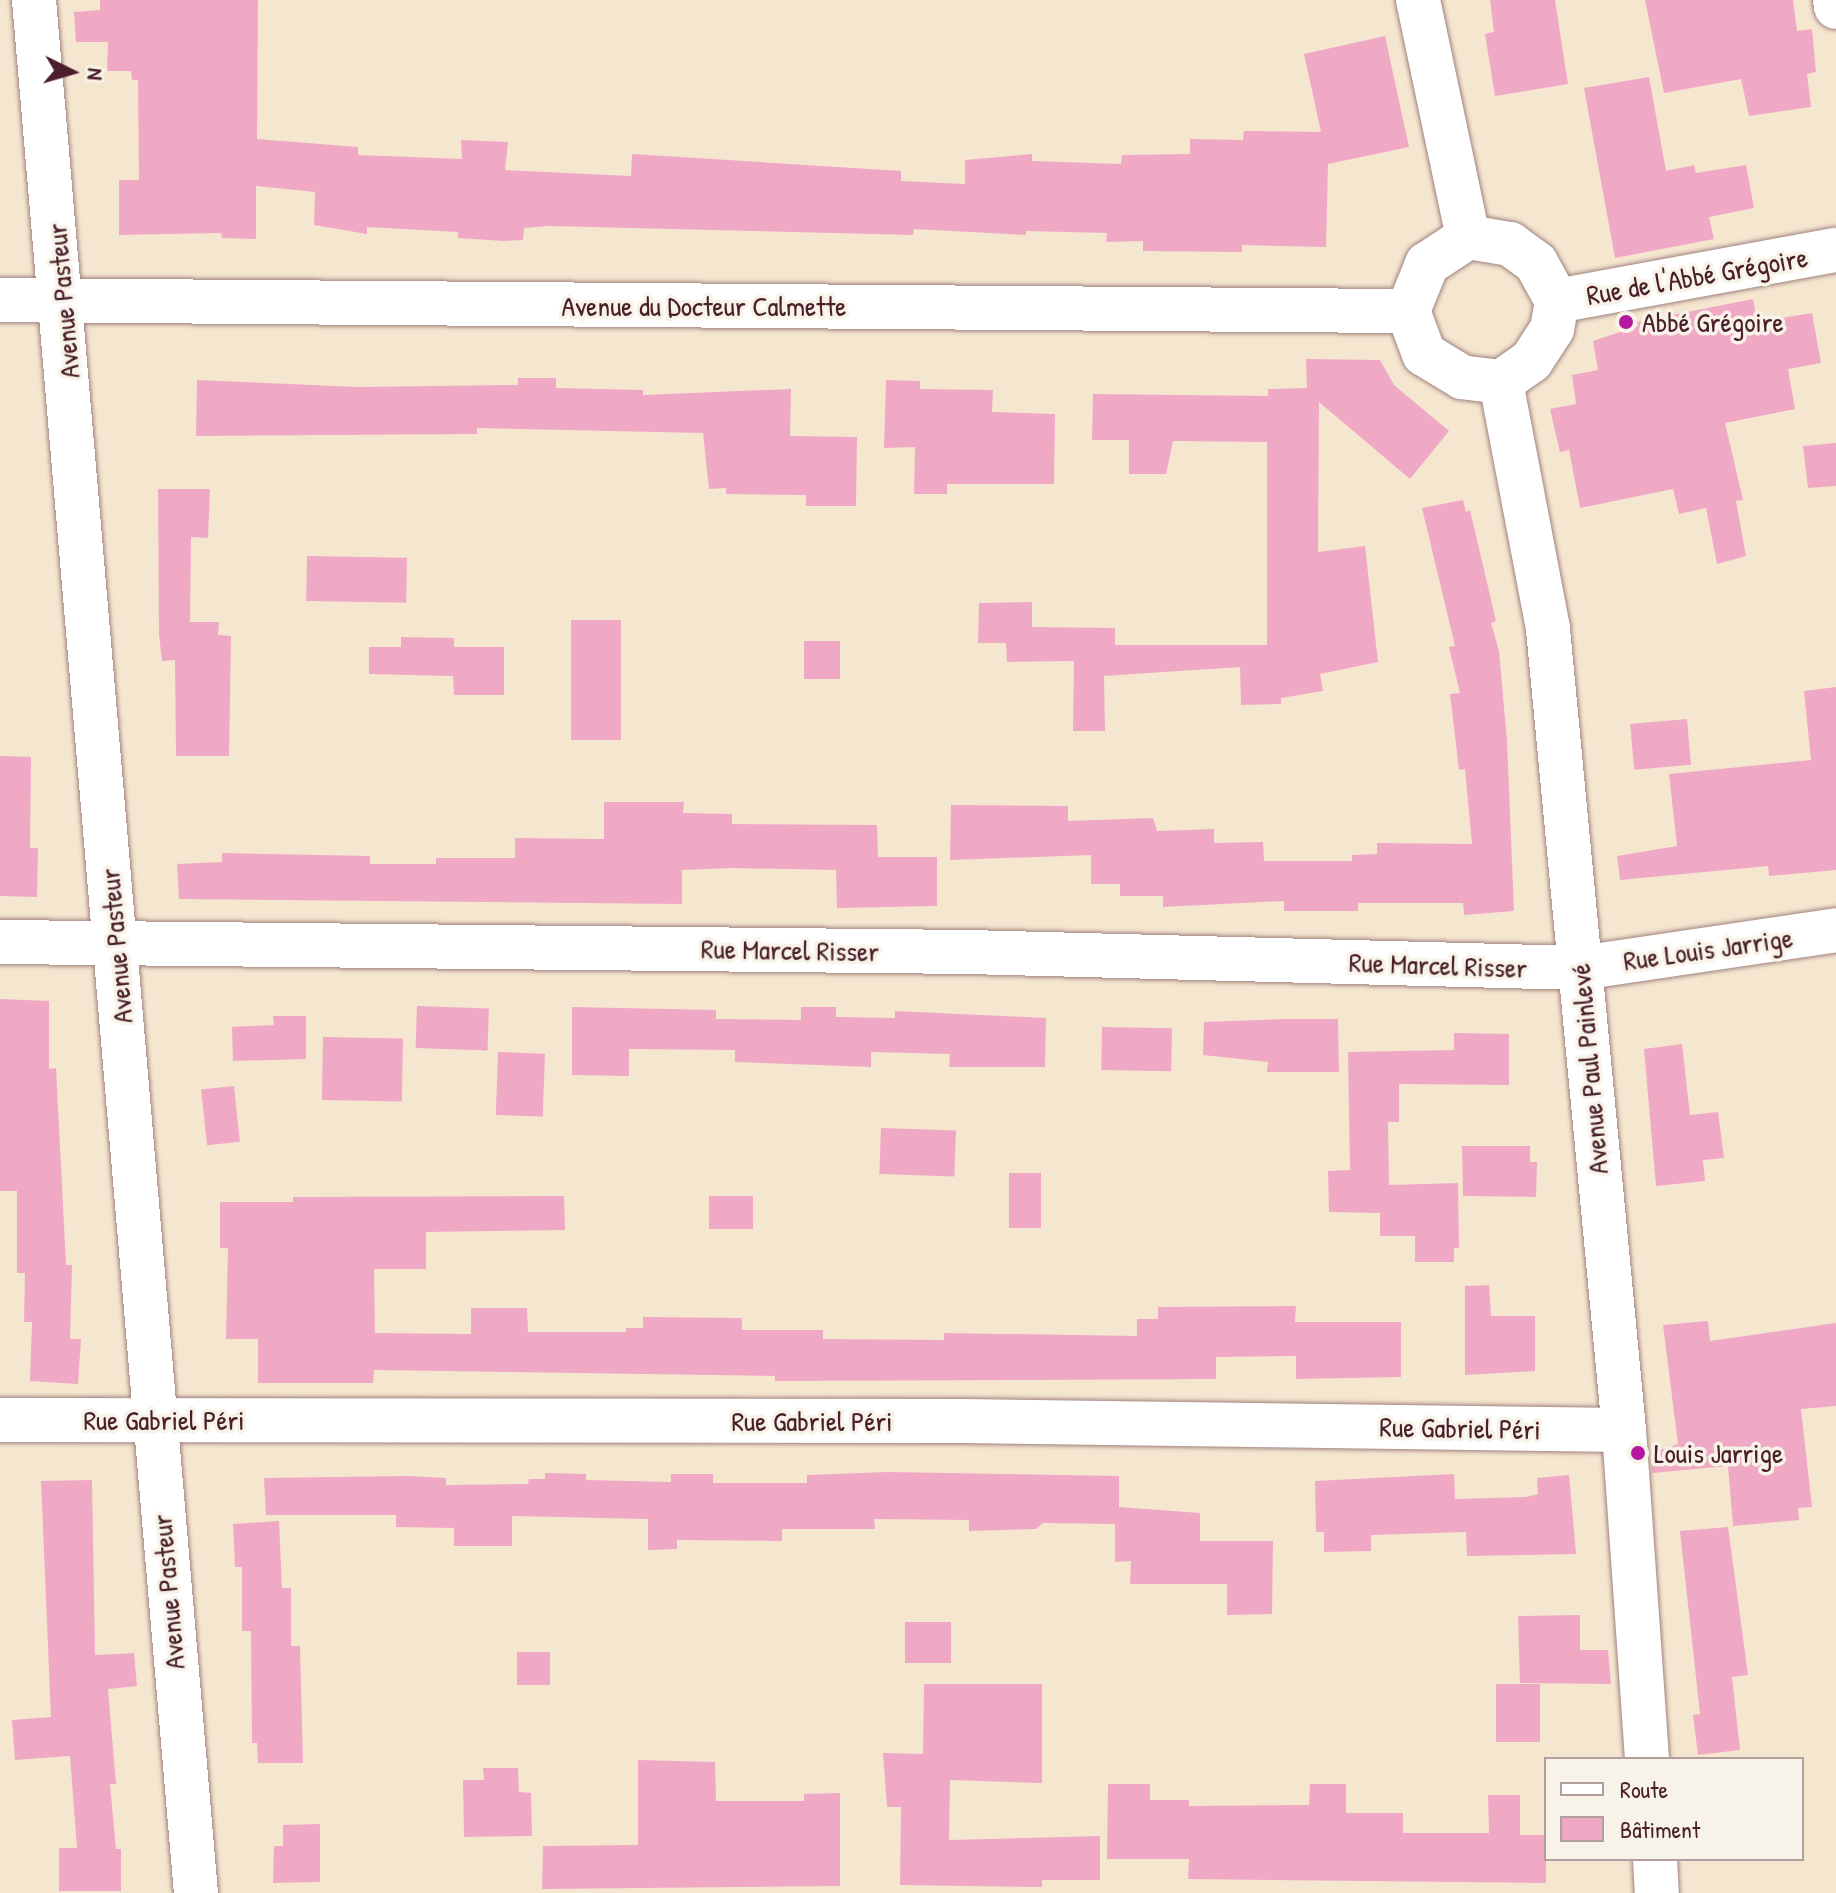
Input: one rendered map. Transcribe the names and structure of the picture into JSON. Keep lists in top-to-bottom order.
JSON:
{
  "streets": {
    "street": [
      "Rue de l'Abbé Grégoire",
      "Avenue Pasteur",
      "Avenue du Docteur Calmette",
      "Rue Louis Jarrige",
      "Rue Marcel Risser",
      "Avenue Paul Painlevé",
      "Rue Gabriel Péri"
    ]
  },
  "crossings": [
    ["Rue de l'Abbé Grégoire", "Avenue du Docteur Calmette"],
    ["Rue de l'Abbé Grégoire", "Avenue Paul Painlevé"],
    ["Avenue Pasteur", "Avenue du Docteur Calmette"],
    ["Avenue Pasteur", "Rue Marcel Risser"],
    ["Avenue Pasteur", "Rue Gabriel Péri"],
    ["Avenue du Docteur Calmette", "Avenue Paul Painlevé"],
    ["Rue Louis Jarrige", "Rue Marcel Risser"],
    ["Rue Louis Jarrige", "Avenue Paul Painlevé"],
    ["Rue Marcel Risser", "Avenue Paul Painlevé"],
    ["Avenue Paul Painlevé", "Rue Gabriel Péri"]
  ],
  "places": ["Abbé Grégoire", "Louis Jarrige"],
  "legend": ["Route", "Bâtiment"],
  "north": "right"
}
